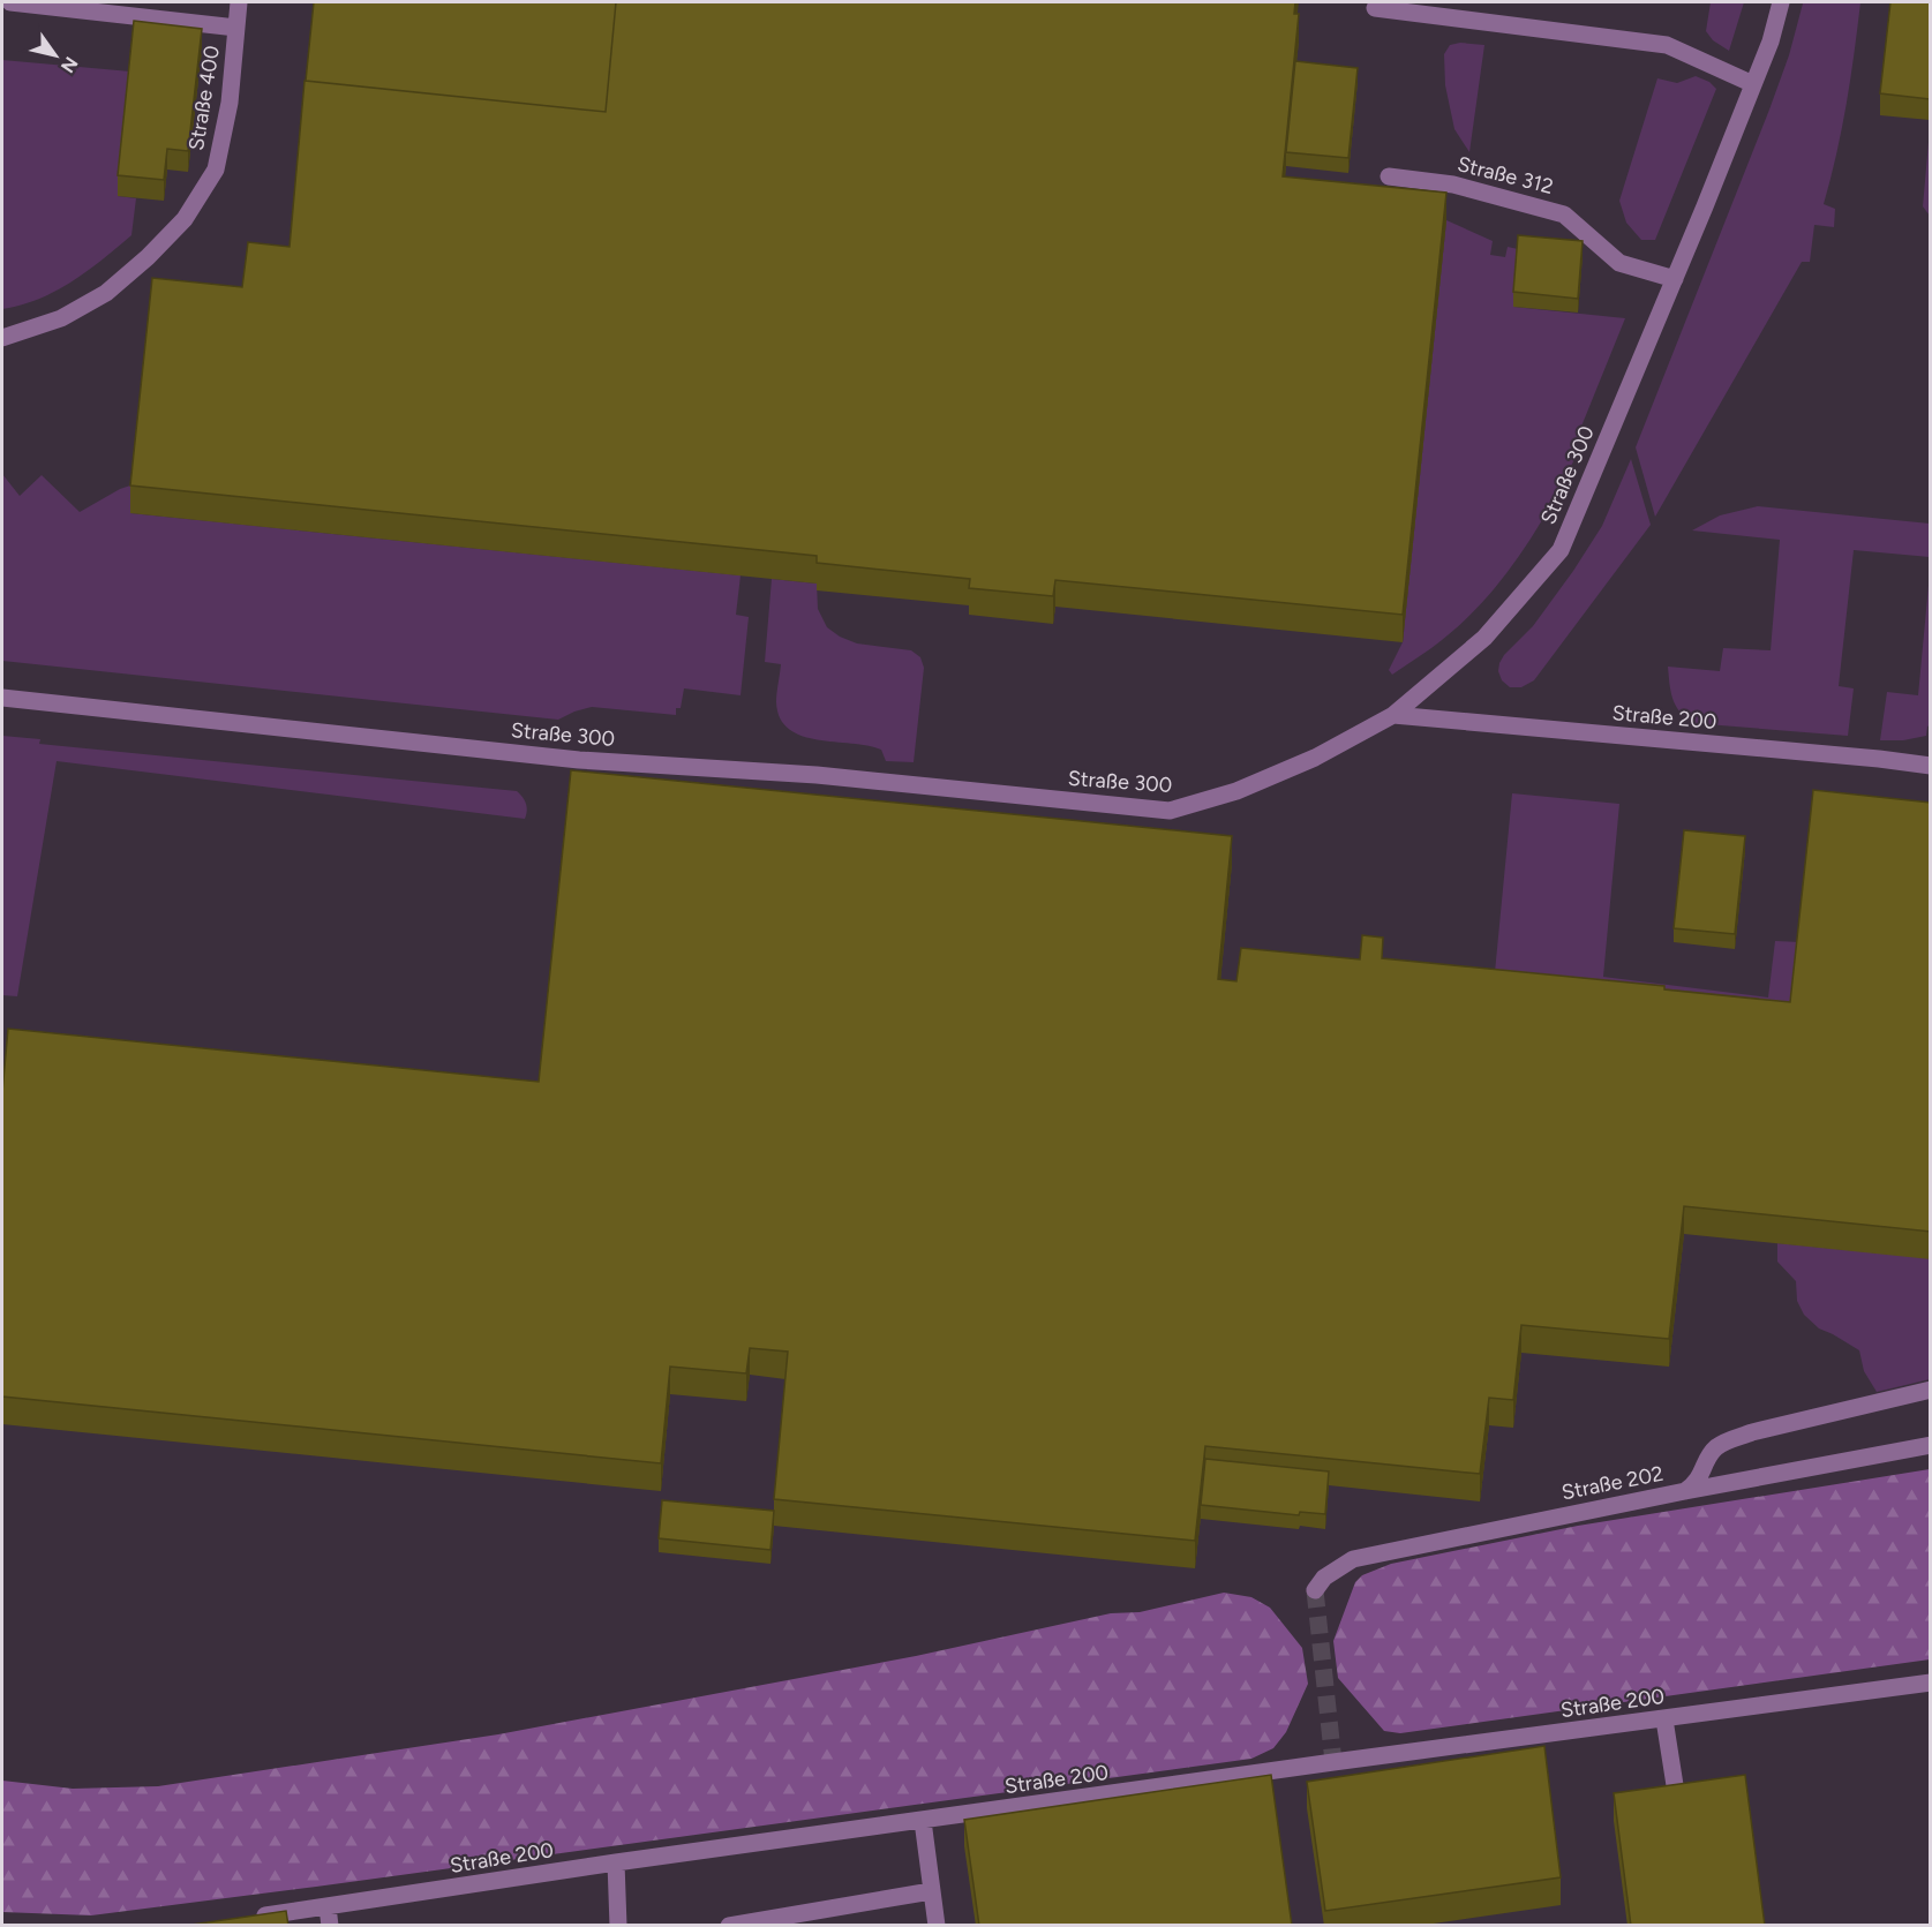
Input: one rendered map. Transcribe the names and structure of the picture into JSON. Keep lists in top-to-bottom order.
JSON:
{
  "streets": {
    "street": [
      "Straße 400",
      "Straße 312",
      "Straße 300",
      "Straße 200",
      "Straße 202"
    ]
  },
  "crossings": [
    ["Straße 312", "Straße 300"],
    ["Straße 300", "Straße 200"]
  ],
  "north": "bottom right"
}
